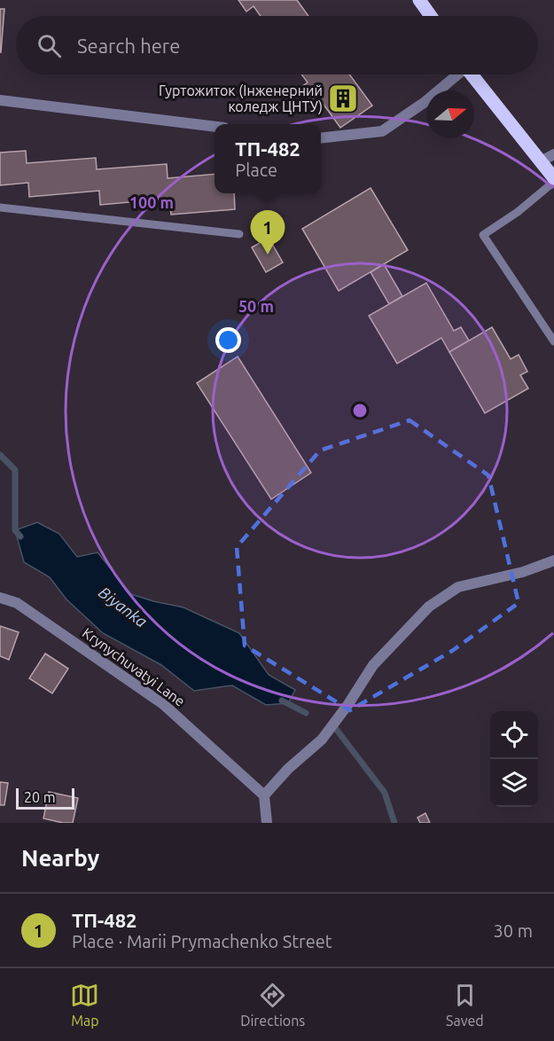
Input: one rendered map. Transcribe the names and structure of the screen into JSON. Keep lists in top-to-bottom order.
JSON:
{
  "streets": {
    "street": ["Krynychuvatyi Lane"]
  },
  "water": ["Biyanka"],
  "places": {
    "building": ["Гуртожиток (Інженерний коледж ЦНТУ)"]
  },
  "scale_bar": "20 m",
  "north": "right",
  "page": {
    "search": "Search here",
    "popup": ["ТП-482", "Place"],
    "pins": "1",
    "scale": "20 m",
    "heading": "Nearby",
    "list": [
      {
        "mark": "1",
        "name": "ТП-482",
        "note": "Place · Marii Prymachenko Street",
        "value": "30 m"
      }
    ],
    "nav": ["Map", "Directions", "Saved"]
  },
  "rings": ["100 m", "50 m"]
}
